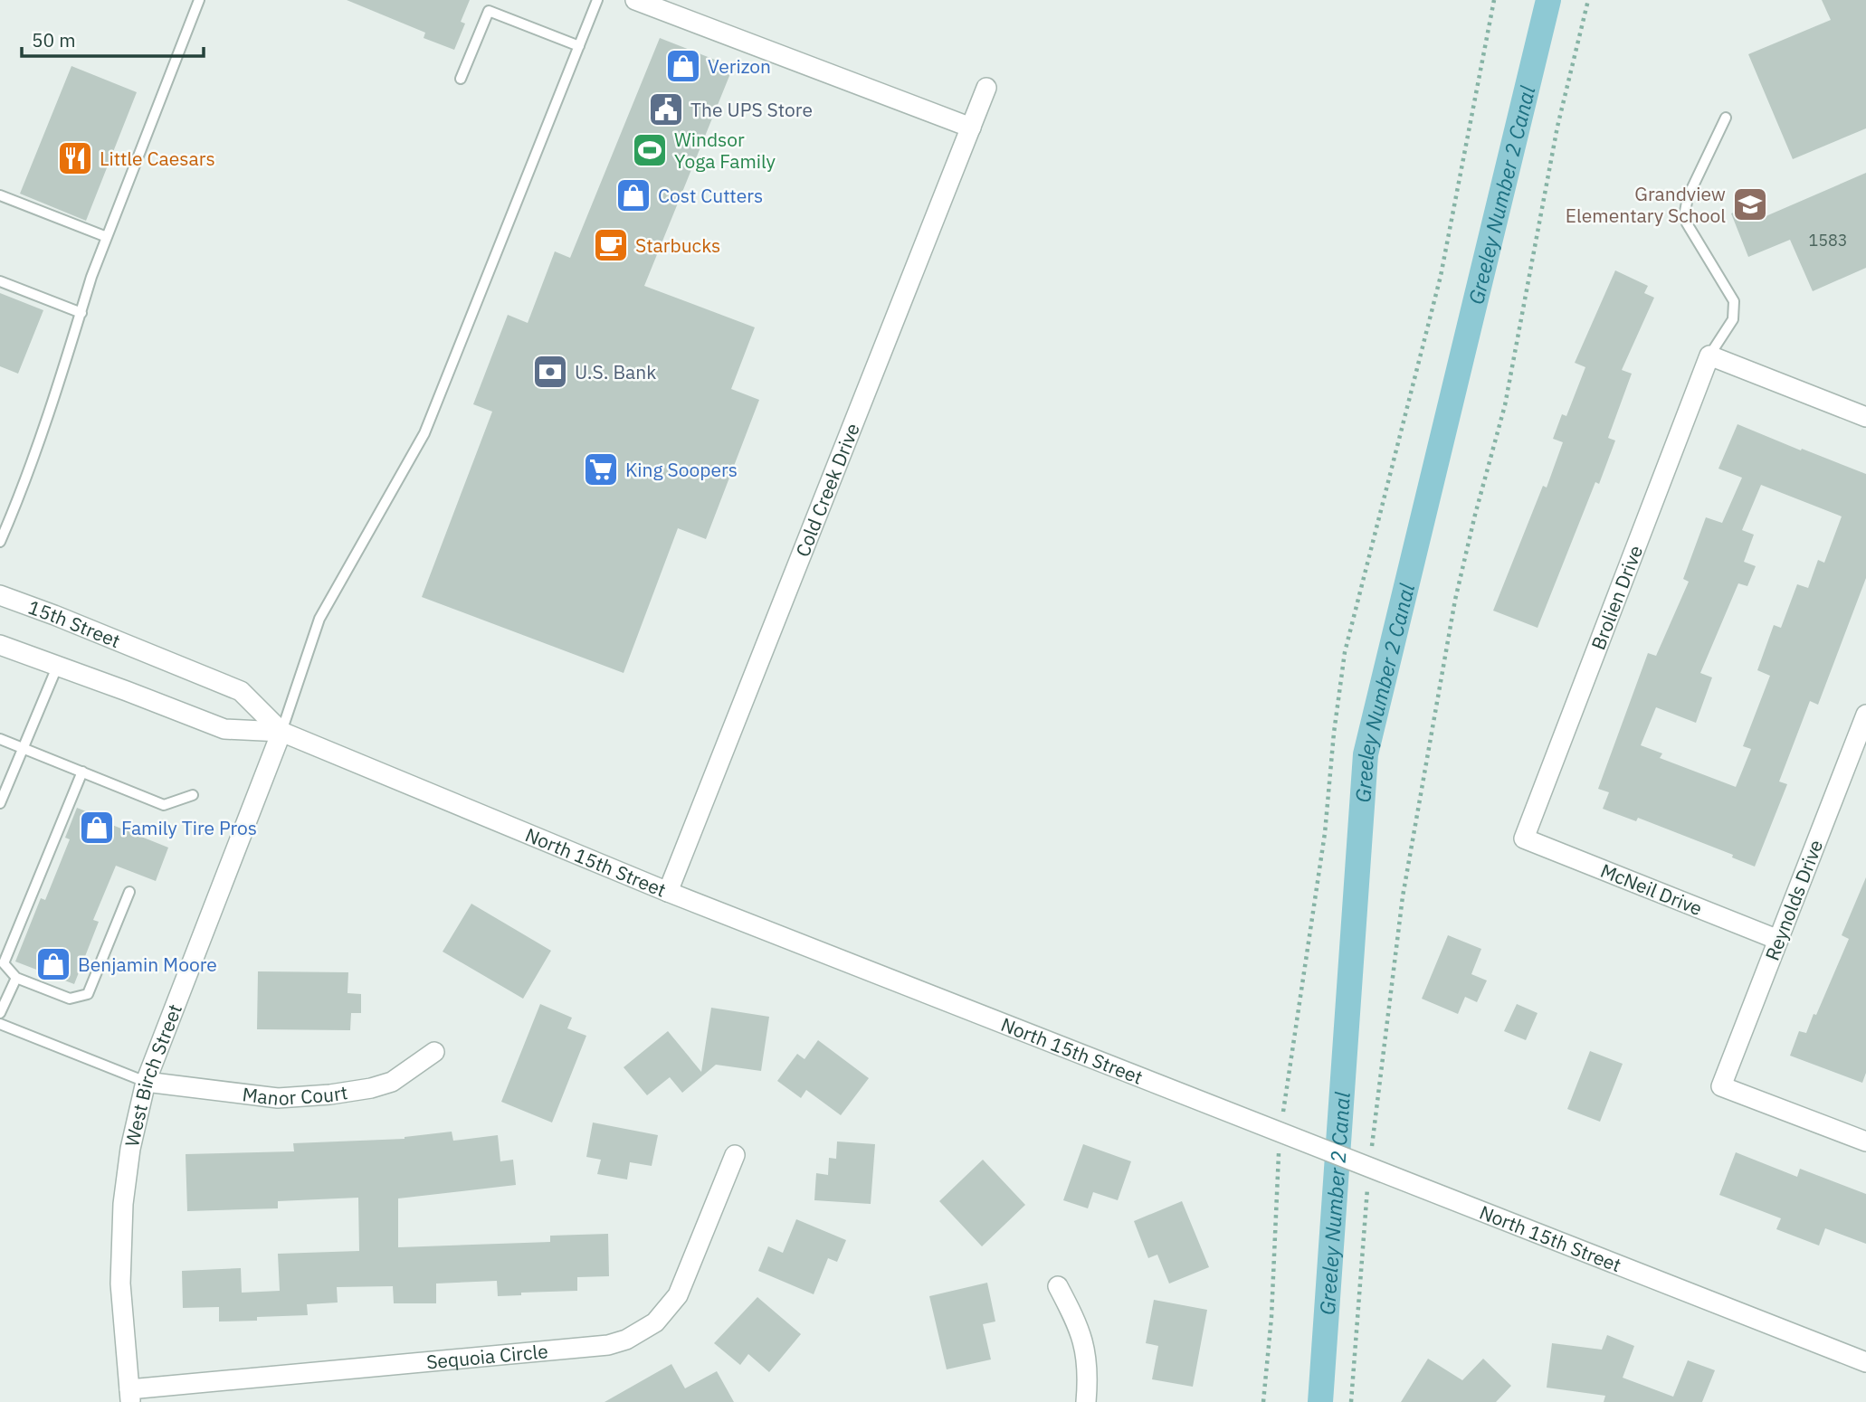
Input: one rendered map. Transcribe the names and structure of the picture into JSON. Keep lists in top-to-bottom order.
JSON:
{
  "streets": {
    "street": [
      "Cold Creek Drive",
      "Brolien Drive",
      "15th Street",
      "North 15th Street",
      "McNeil Drive",
      "Reynolds Drive",
      "West Birch Street",
      "Manor Court",
      "Sequoia Circle"
    ]
  },
  "crossings": [
    ["Cold Creek Drive", "North 15th Street"],
    ["Brolien Drive", "McNeil Drive"],
    ["15th Street", "North 15th Street"],
    ["North 15th Street", "West Birch Street"],
    ["McNeil Drive", "Reynolds Drive"],
    ["West Birch Street", "Manor Court"],
    ["West Birch Street", "Sequoia Circle"]
  ],
  "water": ["Greeley Number 2 Canal"],
  "places": {
    "shop": [
      "Verizon",
      "Cost Cutters",
      "Family Tire Pros",
      "Benjamin Moore"
    ],
    "public building": ["The UPS Store"],
    "sports": ["Windsor Yoga Family"],
    "restaurant": ["Little Caesars"],
    "school or university": ["Grandview Elementary School"],
    "cafe": ["Starbucks"],
    "bank": ["U.S. Bank"],
    "supermarket": ["King Soopers"]
  },
  "house_numbers": ["1583"],
  "scale_bar": "50 m"
}
